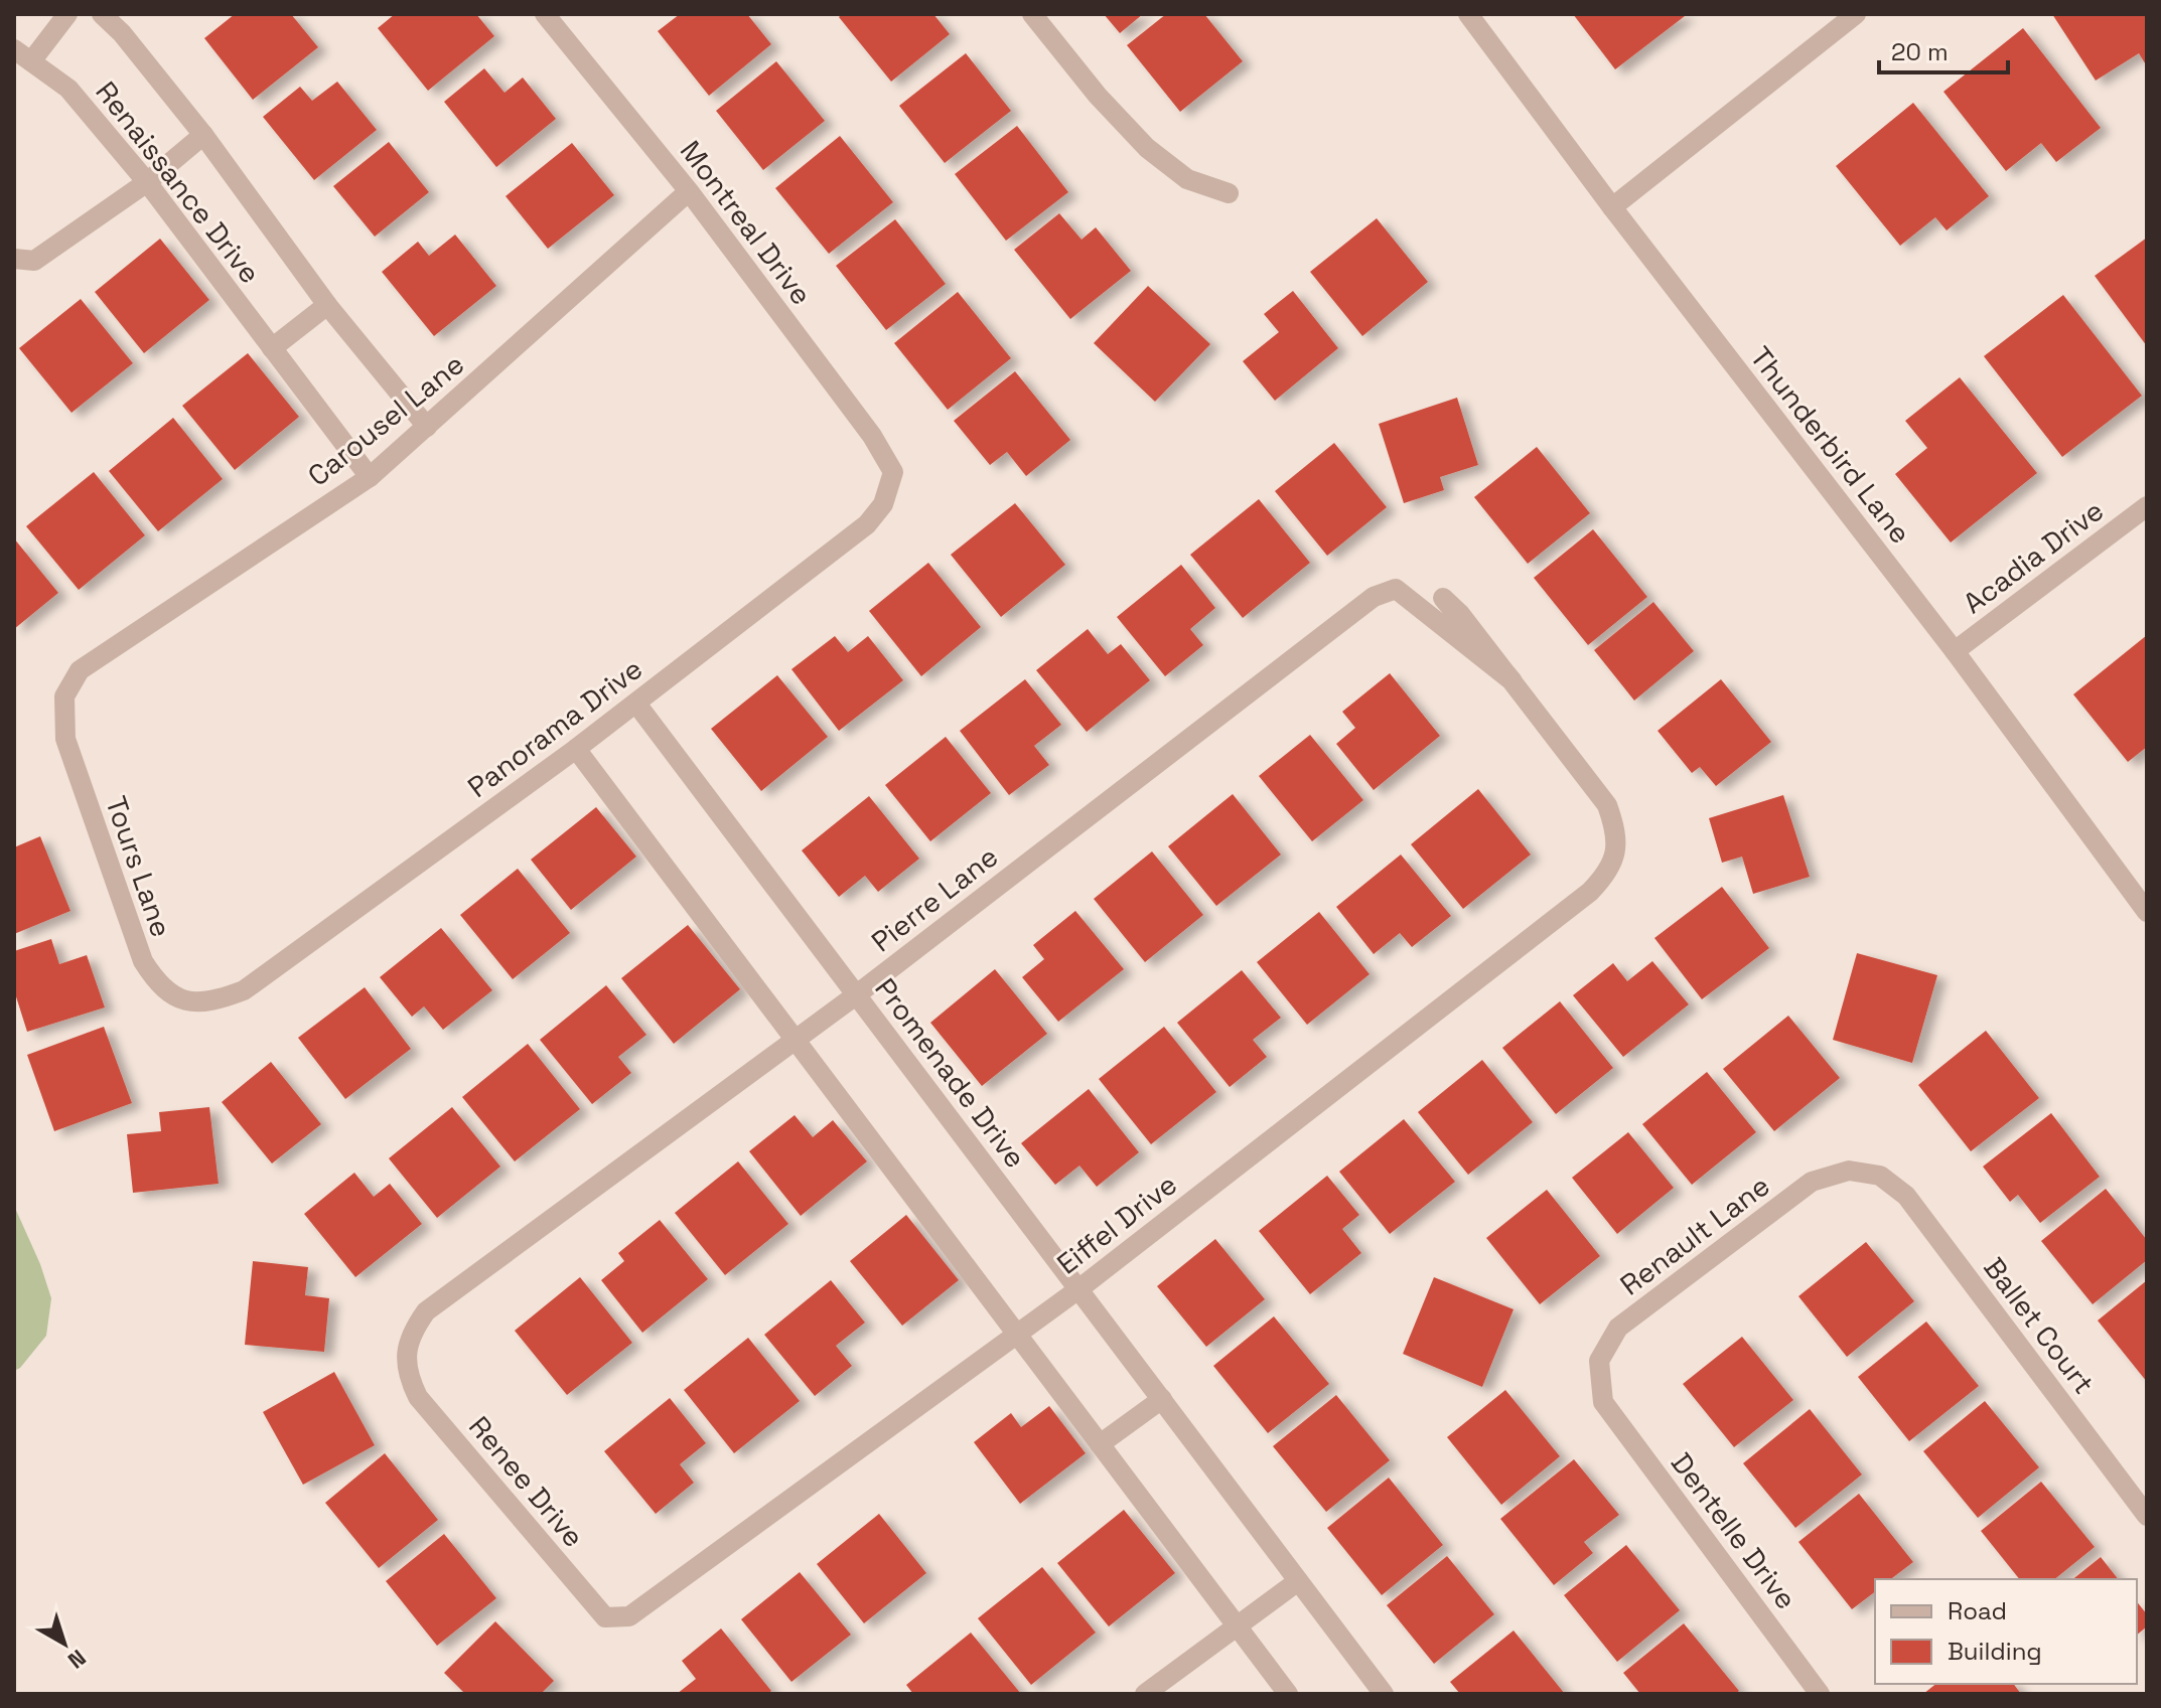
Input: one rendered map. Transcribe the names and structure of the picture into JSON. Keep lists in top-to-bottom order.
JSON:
{
  "streets": {
    "street": [
      "Renaissance Drive",
      "Montreal Drive",
      "Carousel Lane",
      "Thunderbird Lane",
      "Acadia Drive",
      "Panorama Drive",
      "Tours Lane",
      "Pierre Lane",
      "Promenade Drive",
      "Eiffel Drive",
      "Renault Lane",
      "Ballet Court",
      "Renee Drive",
      "Dentelle Drive"
    ]
  },
  "crossings": [
    ["Renaissance Drive", "Carousel Lane"],
    ["Montreal Drive", "Carousel Lane"],
    ["Montreal Drive", "Panorama Drive"],
    ["Carousel Lane", "Tours Lane"],
    ["Thunderbird Lane", "Acadia Drive"],
    ["Panorama Drive", "Tours Lane"],
    ["Panorama Drive", "Promenade Drive"],
    ["Pierre Lane", "Promenade Drive"],
    ["Pierre Lane", "Eiffel Drive"],
    ["Pierre Lane", "Renee Drive"],
    ["Promenade Drive", "Eiffel Drive"],
    ["Eiffel Drive", "Renee Drive"],
    ["Renault Lane", "Ballet Court"],
    ["Renault Lane", "Dentelle Drive"]
  ],
  "legend": ["Road", "Building"],
  "scale_bar": "20 m",
  "north": "bottom right"
}
